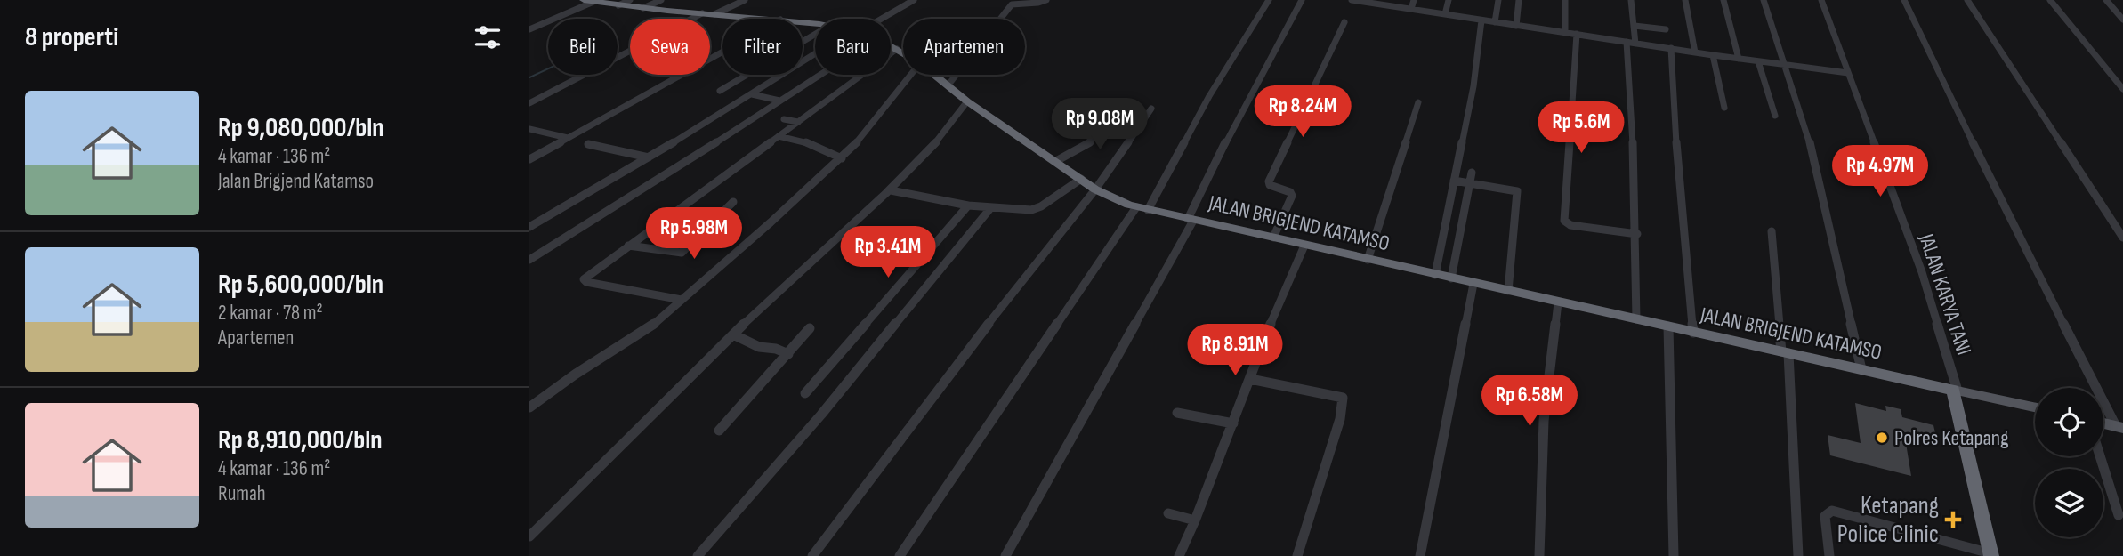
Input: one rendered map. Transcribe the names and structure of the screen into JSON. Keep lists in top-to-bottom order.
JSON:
{
  "streets": {
    "highway": ["JALAN BRIGJEND KATAMSO"],
    "street": ["JALAN KARYA TANI"]
  },
  "crossings": [
    ["JALAN BRIGJEND KATAMSO", "JALAN KARYA TANI"]
  ],
  "places": {
    "other": ["Polres Ketapang"],
    "health": ["Ketapang Police Clinic"]
  },
  "page": {
    "heading": "8 properti",
    "chip": [
      "Beli",
      "Sewa",
      "Filter",
      "Baru",
      "Apartemen"
    ],
    "list": [
      {
        "name": "Rp 9,080,000/bln",
        "note": "4 kamar · 136 m² · Jalan Brigjend Katamso"
      },
      {
        "name": "Rp 5,600,000/bln",
        "note": "2 kamar · 78 m² · Apartemen"
      },
      {
        "name": "Rp 8,910,000/bln",
        "note": "4 kamar · 136 m² · Rumah"
      }
    ],
    "price": [
      "Rp 8.24M",
      "Rp 9.08M",
      "Rp 5.6M",
      "Rp 4.97M",
      "Rp 5.98M",
      "Rp 3.41M",
      "Rp 8.91M",
      "Rp 6.58M"
    ]
  }
}
